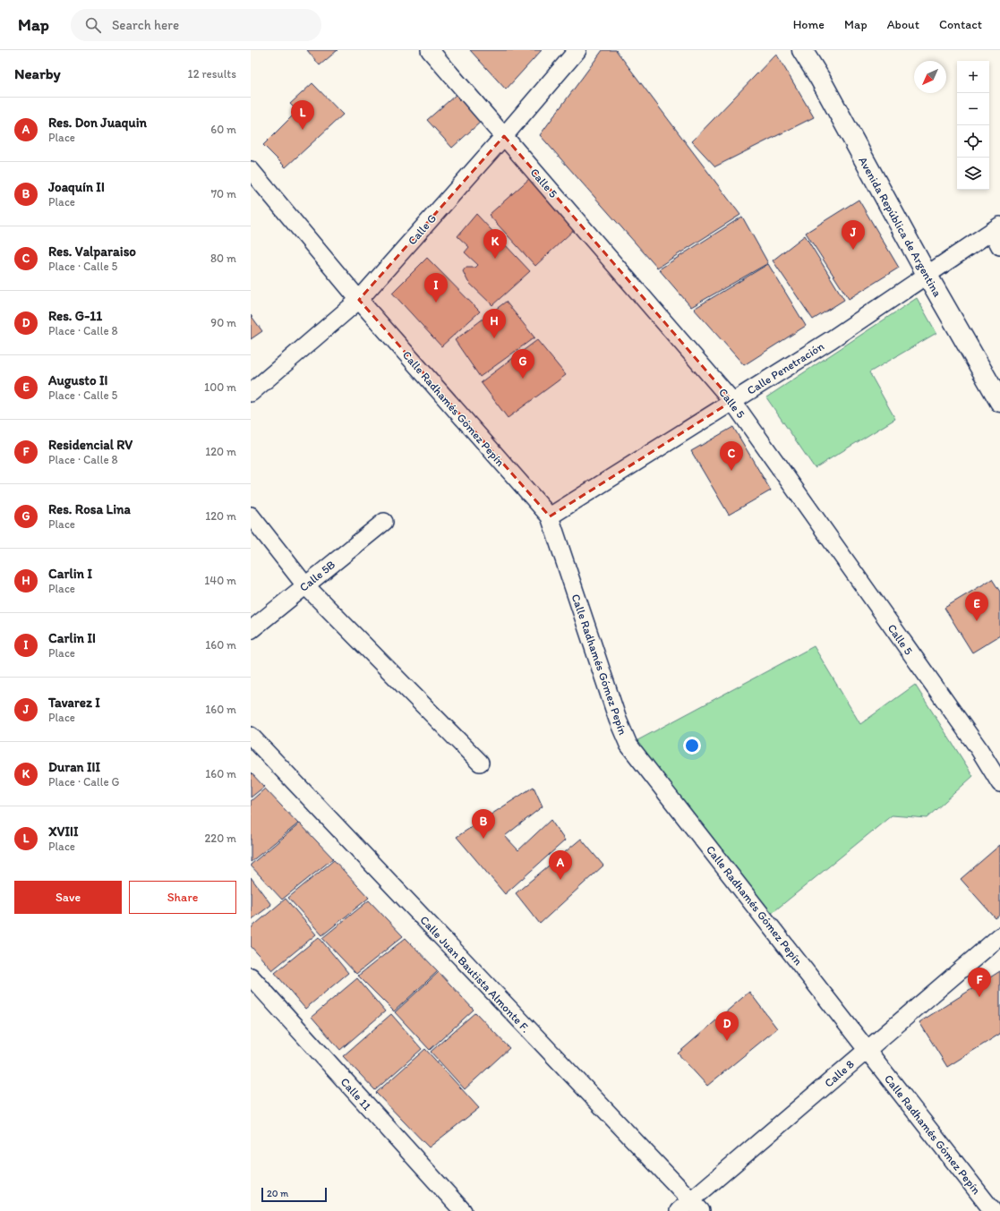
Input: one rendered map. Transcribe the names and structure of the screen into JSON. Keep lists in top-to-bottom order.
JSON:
{
  "streets": {
    "main road": ["Avenida República de Argentina"],
    "street": [
      "Calle 5",
      "Calle G",
      "Calle Penetración",
      "Calle Radhamés Gómez Pepín",
      "Calle 5B",
      "Calle Juan Bautista Almonte F.",
      "Calle 8",
      "Calle 11"
    ]
  },
  "crossings": [
    ["Calle 5", "Calle G"],
    ["Calle 5", "Calle Penetración"],
    ["Avenida República de Argentina", "Calle Penetración"],
    ["Calle G", "Calle Radhamés Gómez Pepín"],
    ["Calle Penetración", "Calle Radhamés Gómez Pepín"],
    ["Calle Radhamés Gómez Pepín", "Calle 8"],
    ["Calle Juan Bautista Almonte F.", "Calle 8"]
  ],
  "scale_bar": "20 m",
  "north": "bottom left",
  "page": {
    "header": "Map",
    "search": "Search here",
    "nav": [
      "Home",
      "Map",
      "About",
      "Contact"
    ],
    "heading": ["Nearby", "12 results"],
    "map_buttons": ["+", "−"],
    "list": [
      {
        "mark": "A",
        "name": "Res. Don Juaquin",
        "note": "Place",
        "value": "60 m"
      },
      {
        "mark": "B",
        "name": "Joaquín II",
        "note": "Place",
        "value": "70 m"
      },
      {
        "mark": "C",
        "name": "Res. Valparaiso",
        "note": "Place · Calle 5",
        "value": "80 m"
      },
      {
        "mark": "D",
        "name": "Res. G-11",
        "note": "Place · Calle 8",
        "value": "90 m"
      },
      {
        "mark": "E",
        "name": "Augusto II",
        "note": "Place · Calle 5",
        "value": "100 m"
      },
      {
        "mark": "F",
        "name": "Residencial RV",
        "note": "Place · Calle 8",
        "value": "120 m"
      },
      {
        "mark": "G",
        "name": "Res. Rosa Lina",
        "note": "Place",
        "value": "120 m"
      },
      {
        "mark": "H",
        "name": "Carlin I",
        "note": "Place",
        "value": "140 m"
      },
      {
        "mark": "I",
        "name": "Carlin II",
        "note": "Place",
        "value": "160 m"
      },
      {
        "mark": "J",
        "name": "Tavarez I",
        "note": "Place",
        "value": "160 m"
      },
      {
        "mark": "K",
        "name": "Duran III",
        "note": "Place · Calle G",
        "value": "160 m"
      },
      {
        "mark": "L",
        "name": "XVIII",
        "note": "Place",
        "value": "220 m"
      }
    ],
    "pins": [
      "L",
      "J",
      "K",
      "I",
      "H",
      "G",
      "C",
      "E",
      "B",
      "A",
      "F",
      "D"
    ],
    "buttons": ["Save", "Share"],
    "scale": "20 m"
  }
}
